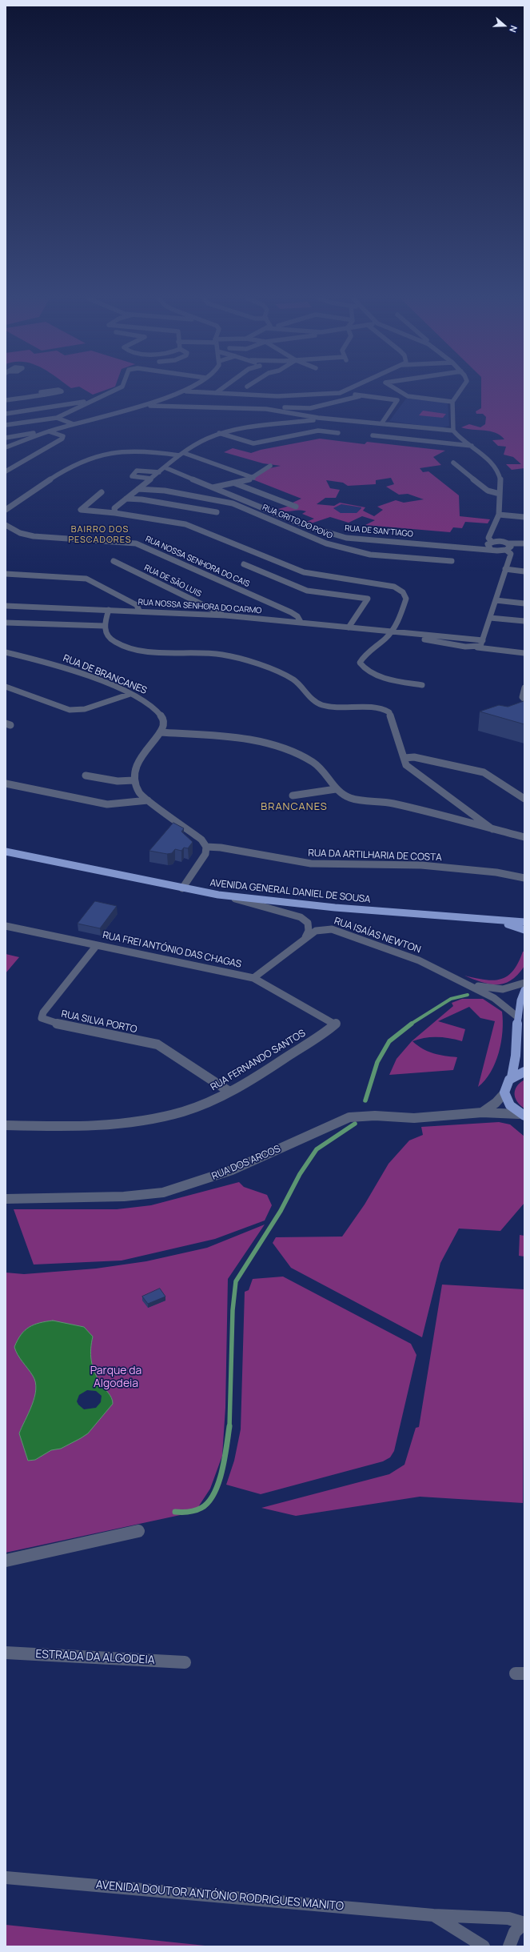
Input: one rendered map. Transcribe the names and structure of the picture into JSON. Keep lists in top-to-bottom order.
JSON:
{
  "streets": {
    "main road": ["AVENIDA GENERAL DANIEL DE SOUSA"],
    "street": [
      "RUA GRITO DO POVO",
      "RUA DE SAN'TIAGO",
      "RUA NOSSA SENHORA DO CAIS",
      "RUA DE SÃO LUIS",
      "RUA NOSSA SENHORA DO CARMO",
      "RUA DE BRANCANES",
      "RUA DA ARTILHARIA DE COSTA",
      "RUA ISAÍAS NEWTON",
      "RUA FREI ANTÓNIO DAS CHAGAS",
      "RUA SILVA PORTO",
      "RUA FERNANDO SANTOS",
      "RUA DOS ARCOS",
      "ESTRADA DA ALGODEIA",
      "AVENIDA DOUTOR ANTÓNIO RODRIGUES MANITO"
    ]
  },
  "crossings": [
    ["RUA NOSSA SENHORA DO CAIS", "RUA NOSSA SENHORA DO CARMO"],
    ["RUA DE SÃO LUIS", "RUA NOSSA SENHORA DO CARMO"],
    ["RUA ISAÍAS NEWTON", "RUA FREI ANTÓNIO DAS CHAGAS"],
    ["RUA FREI ANTÓNIO DAS CHAGAS", "RUA SILVA PORTO"],
    ["RUA FREI ANTÓNIO DAS CHAGAS", "RUA FERNANDO SANTOS"],
    ["RUA SILVA PORTO", "RUA FERNANDO SANTOS"]
  ],
  "districts": ["BAIRRO DOS PESCADORES", "BRANCANES"],
  "parks": ["Parque da Algodeia"],
  "north": "right"
}
